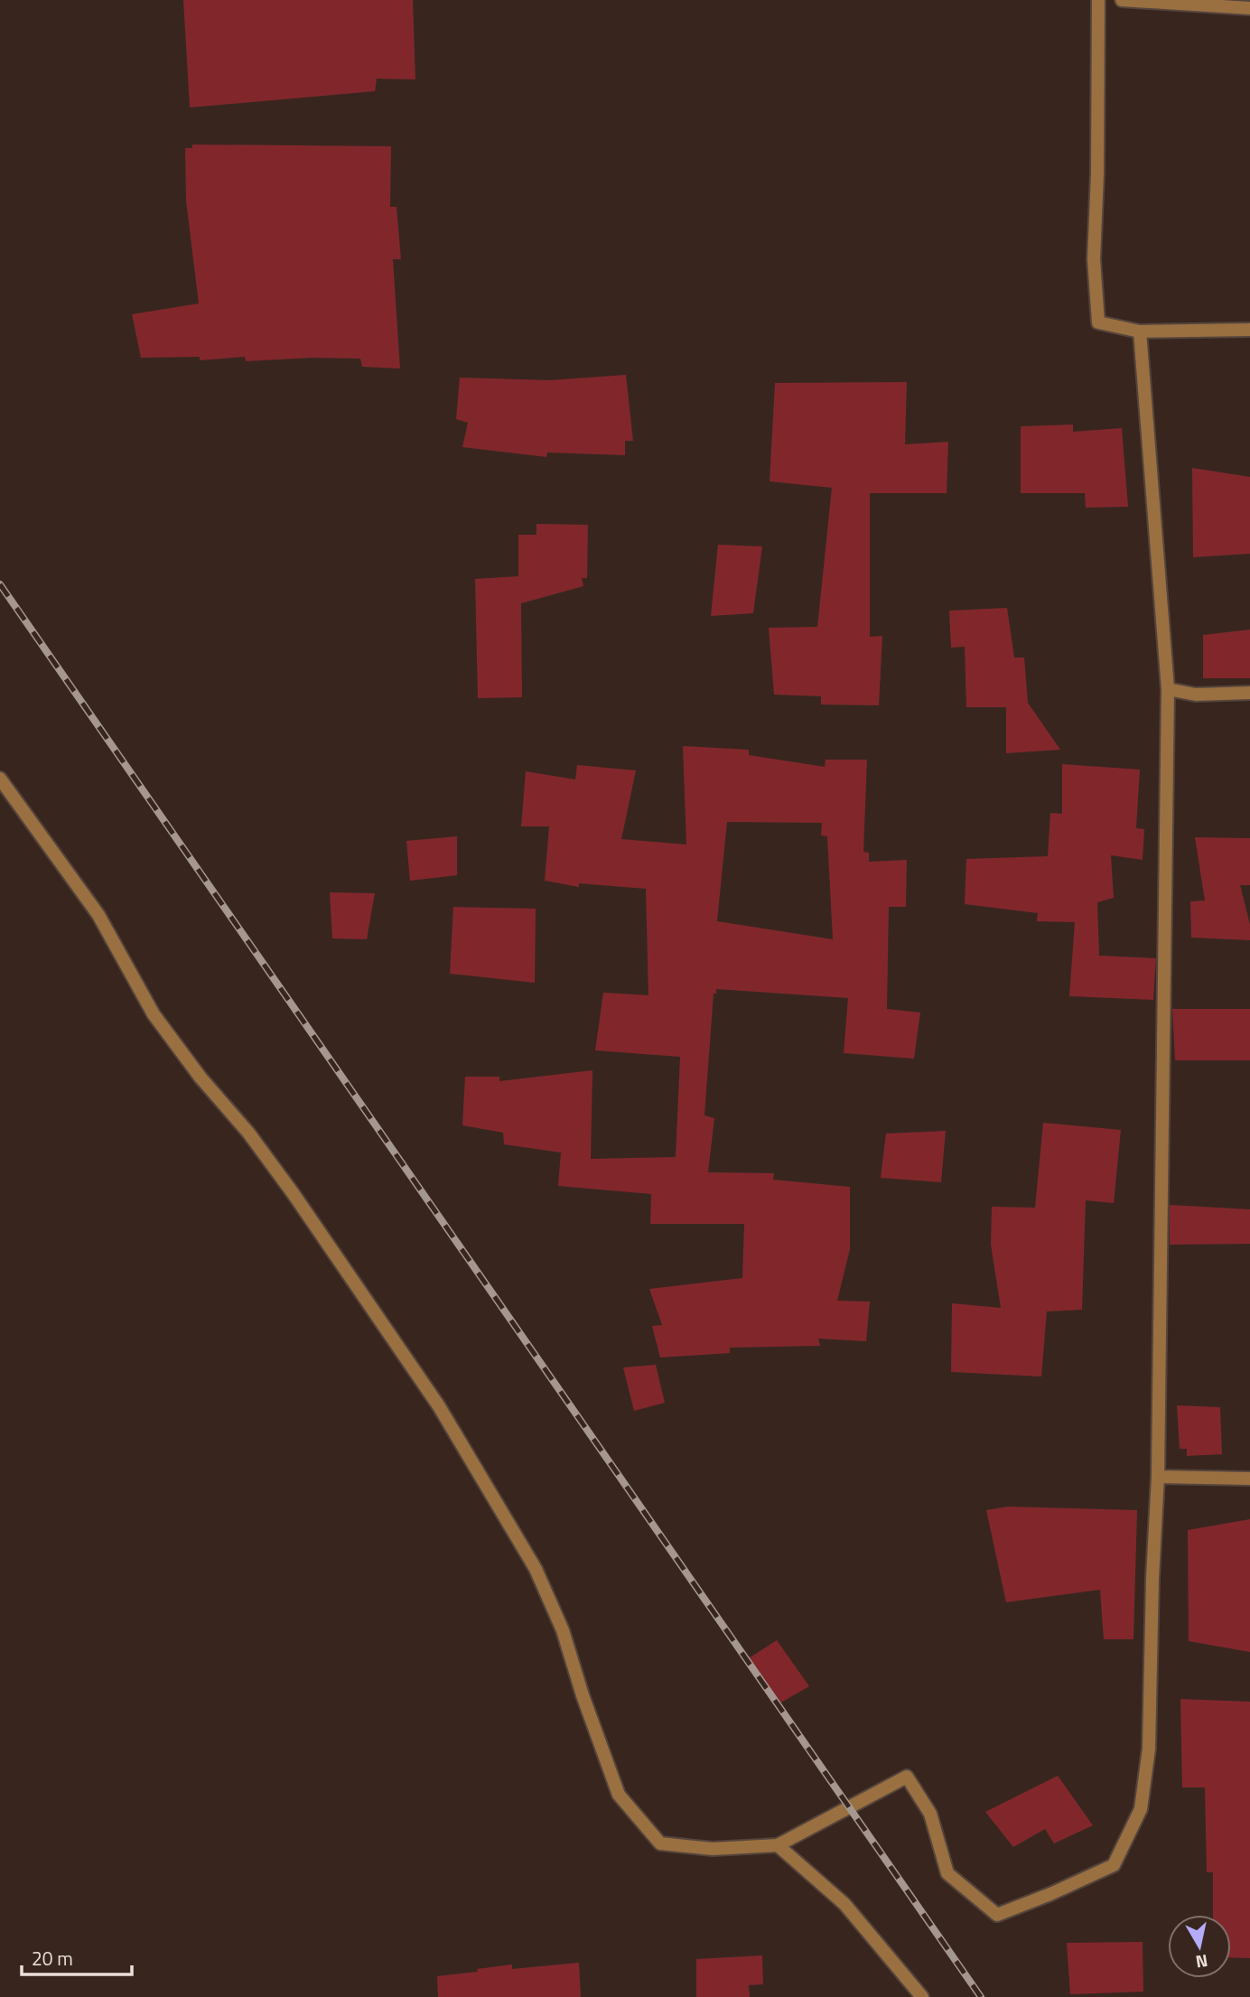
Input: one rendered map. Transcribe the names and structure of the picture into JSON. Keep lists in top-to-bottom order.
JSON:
{
  "scale_bar": "20 m",
  "north": "bottom"
}
